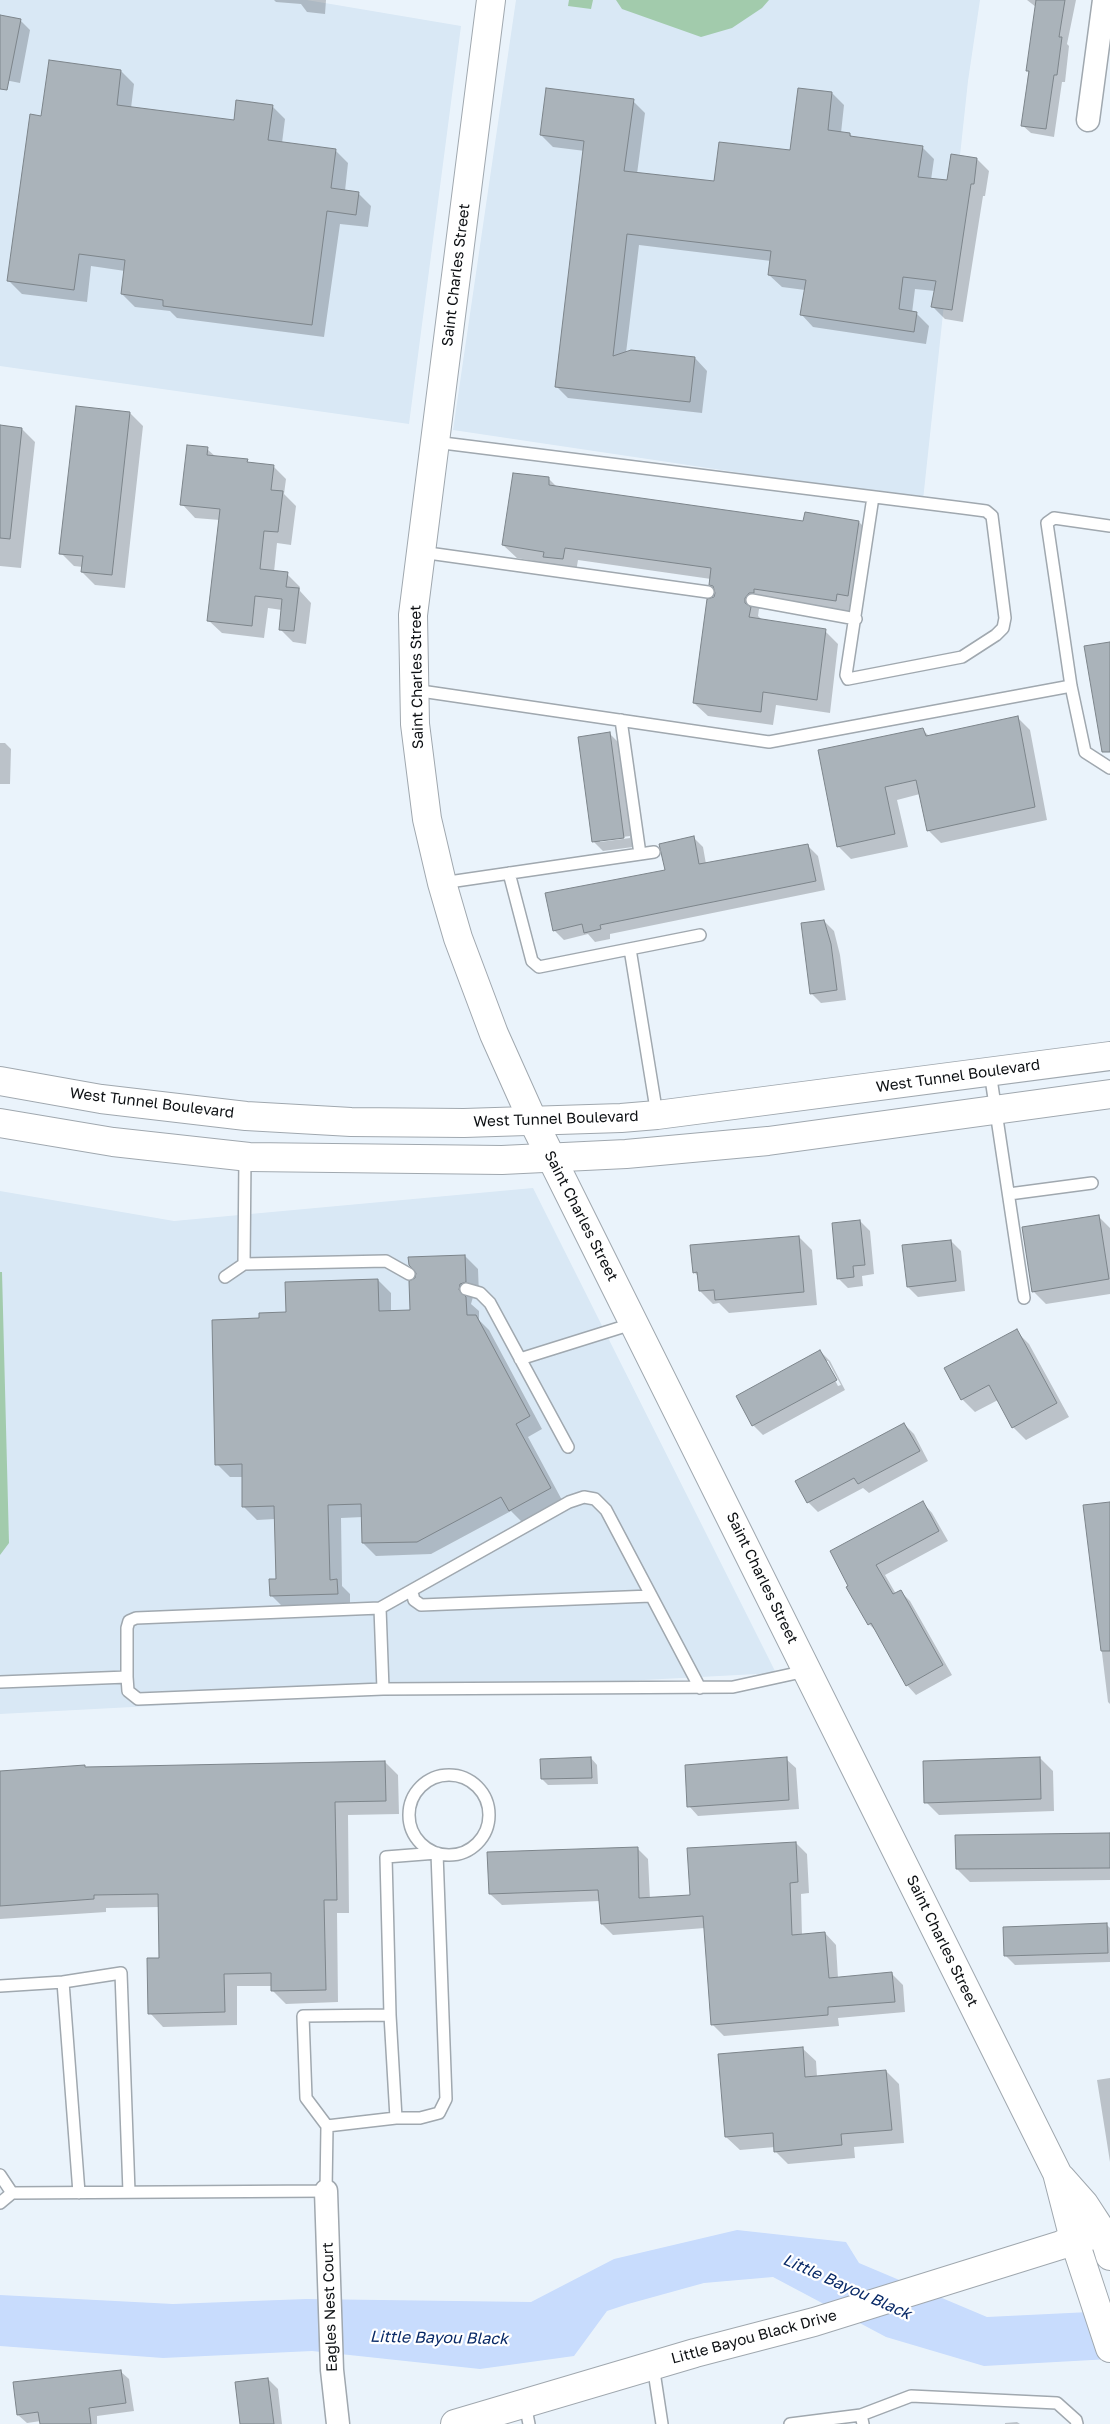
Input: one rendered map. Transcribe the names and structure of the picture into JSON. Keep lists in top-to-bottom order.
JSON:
{
  "streets": {
    "main road": ["Saint Charles Street", "West Tunnel Boulevard", "Little Bayou Black Drive"],
    "street": ["Eagles Nest Court"]
  },
  "crossings": [
    ["Saint Charles Street", "West Tunnel Boulevard"],
    ["Saint Charles Street", "Little Bayou Black Drive"]
  ],
  "water": ["Little Bayou Black"]
}
